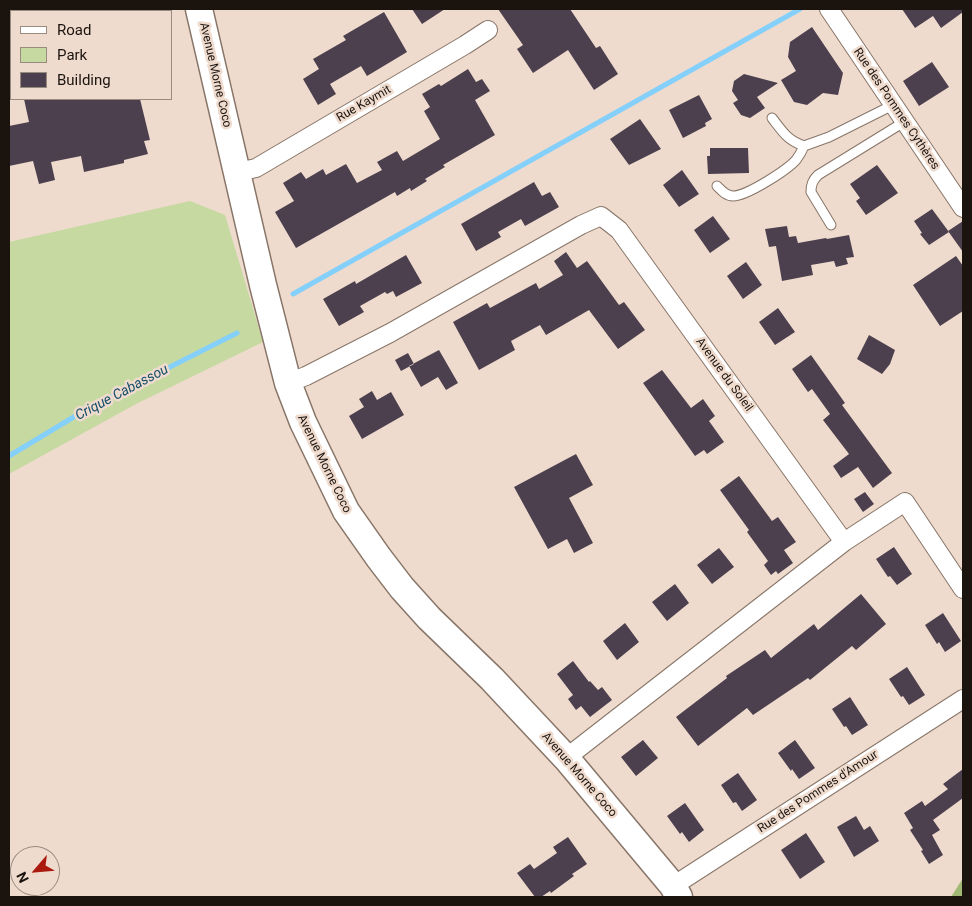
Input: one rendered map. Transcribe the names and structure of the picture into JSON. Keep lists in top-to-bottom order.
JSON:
{
  "streets": {
    "street": [
      "Avenue Morne Coco",
      "Rue Kaymit",
      "Rue des Pommes Cythères",
      "Avenue du Soleil",
      "Rue des Pommes d'Amour"
    ]
  },
  "crossings": [
    ["Avenue Morne Coco", "Rue Kaymit"],
    ["Avenue Morne Coco", "Avenue du Soleil"],
    ["Avenue Morne Coco", "Rue des Pommes d'Amour"]
  ],
  "water": ["Crique Cabassou"],
  "legend": ["Road", "Park", "Building"],
  "north": "bottom left"
}
